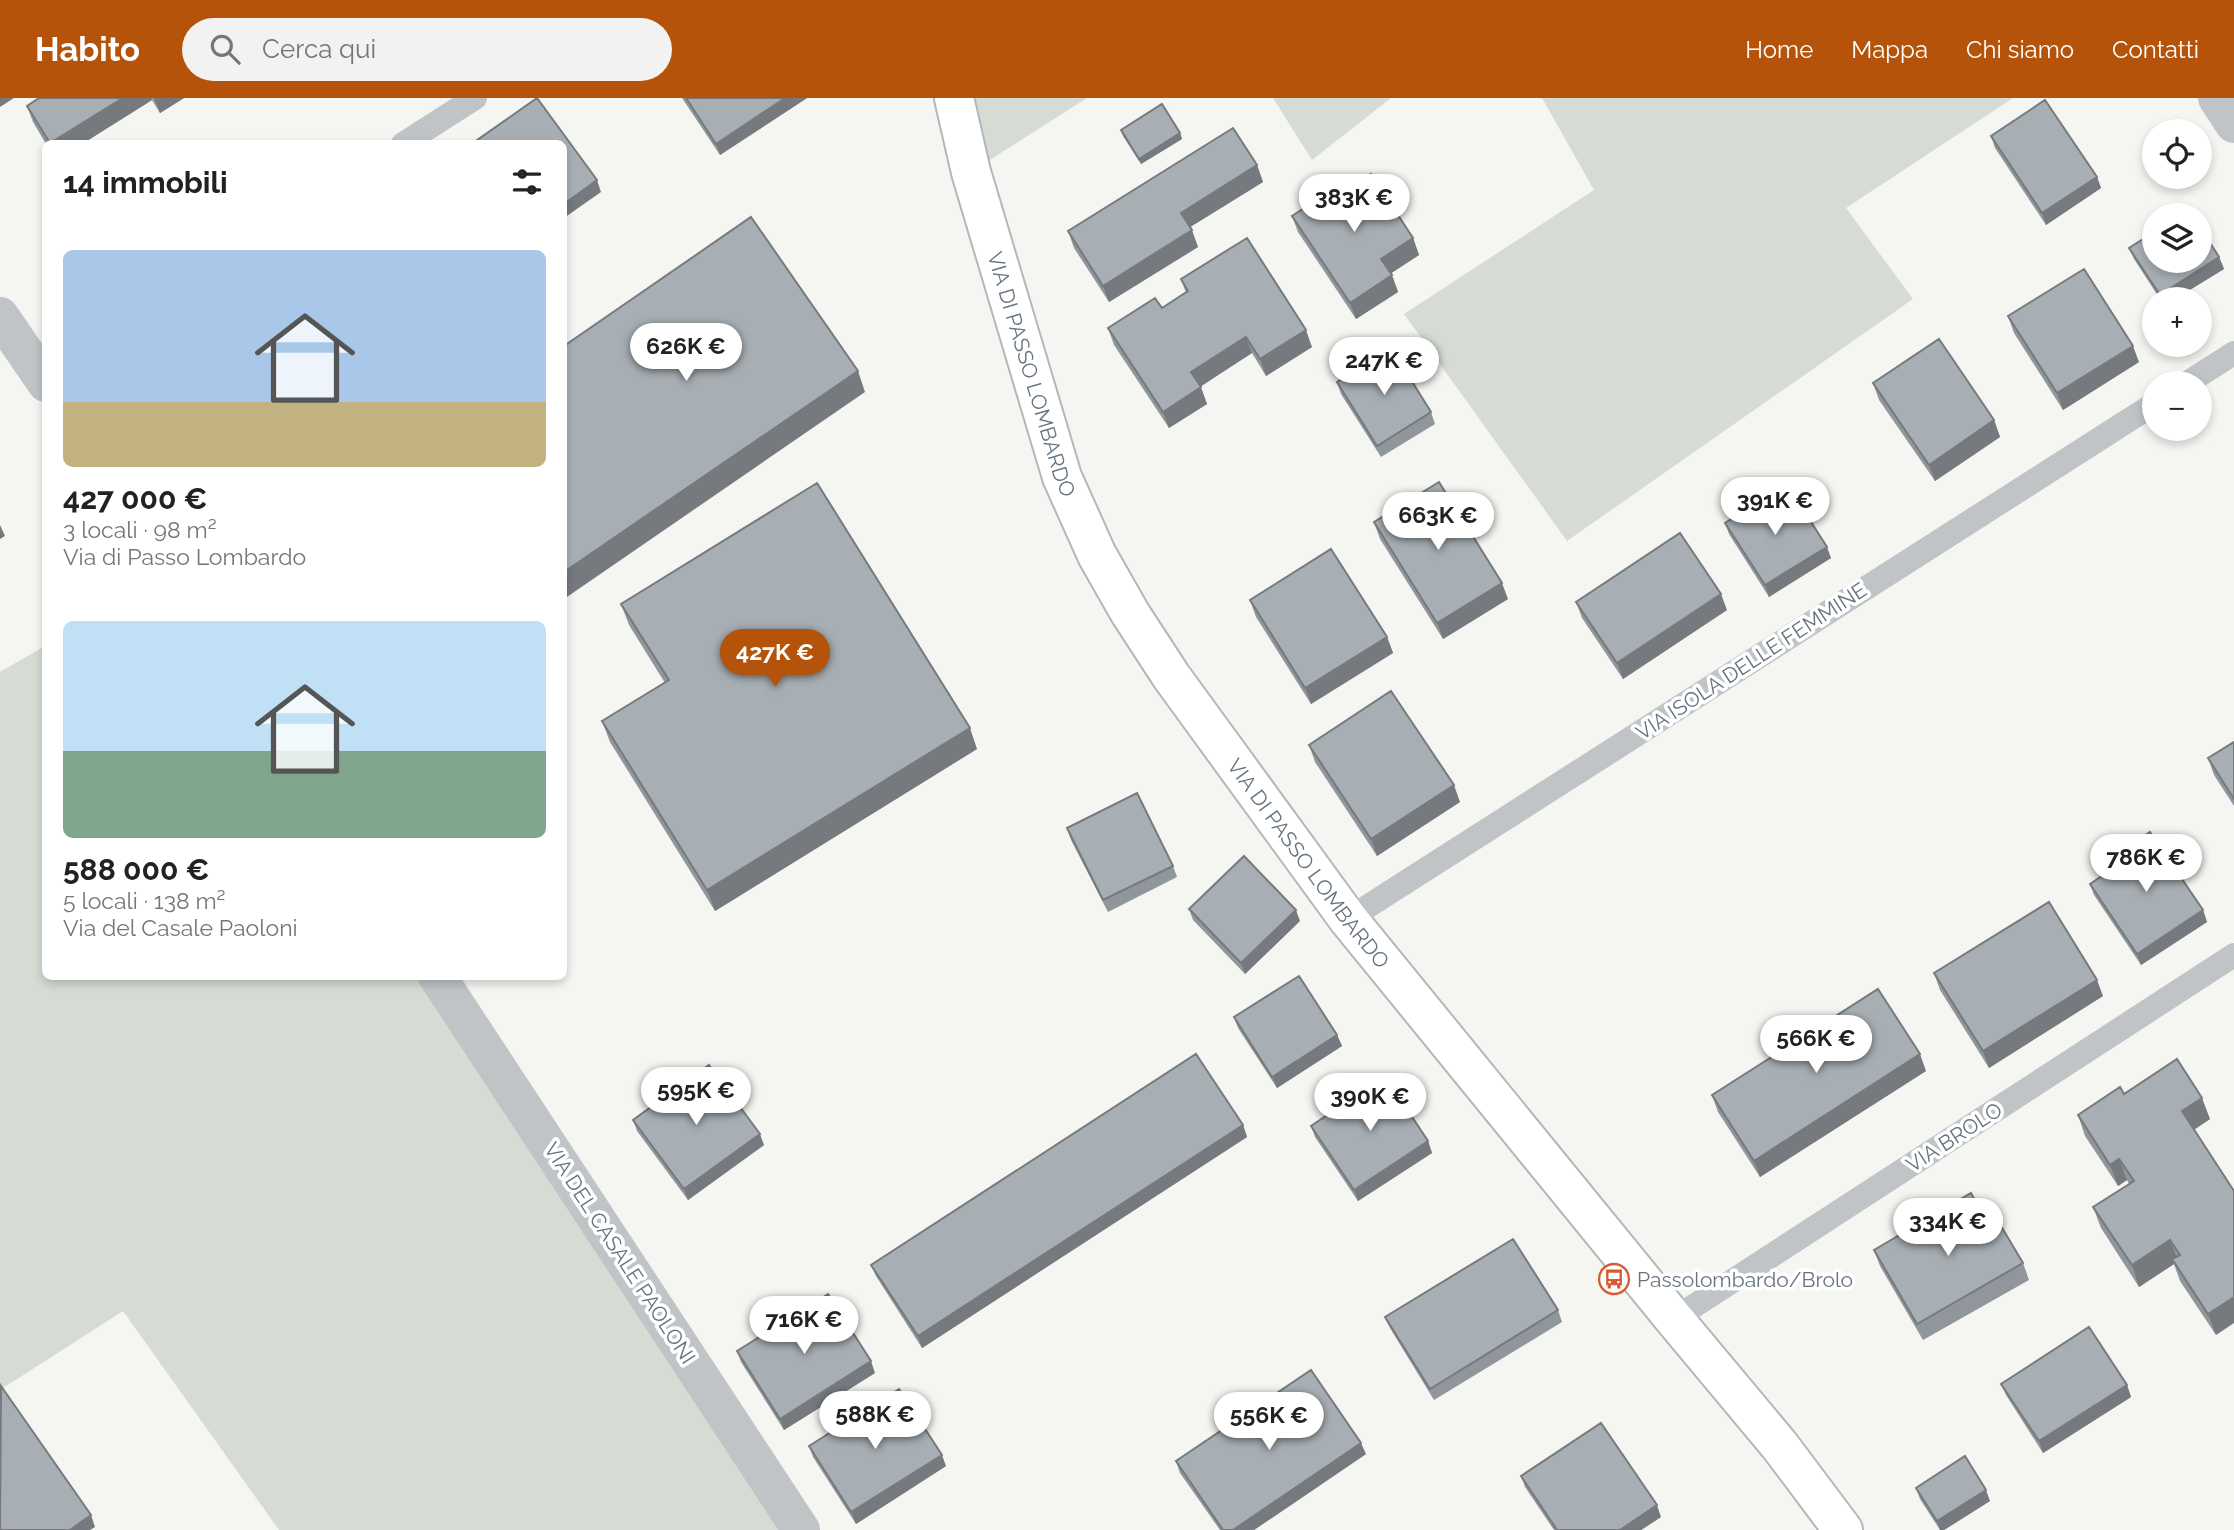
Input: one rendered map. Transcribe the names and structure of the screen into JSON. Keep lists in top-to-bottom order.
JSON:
{
  "streets": {
    "street": ["VIA DI PASSO LOMBARDO", "VIA DEL CASALE PAOLONI"],
    "lane": ["VIA ISOLA DELLE FEMMINE", "VIA BROLO"]
  },
  "crossings": [
    ["VIA DI PASSO LOMBARDO", "VIA ISOLA DELLE FEMMINE"],
    ["VIA DI PASSO LOMBARDO", "VIA BROLO"]
  ],
  "places": {
    "bus stop": ["Passolombardo/Brolo"]
  },
  "page": {
    "header": "Habito",
    "search": "Cerca qui",
    "nav": [
      "Home",
      "Mappa",
      "Chi siamo",
      "Contatti"
    ],
    "map_buttons": ["+", "−"],
    "heading": "14 immobili",
    "price": [
      "383K €",
      "626K €",
      "247K €",
      "391K €",
      "663K €",
      "427K €",
      "786K €",
      "566K €",
      "595K €",
      "390K €",
      "334K €",
      "716K €",
      "588K €",
      "556K €"
    ],
    "list": [
      {
        "name": "427 000 €",
        "note": "3 locali · 98 m² · Via di Passo Lombardo"
      },
      {
        "name": "588 000 €",
        "note": "5 locali · 138 m² · Via del Casale Paoloni"
      }
    ]
  }
}
